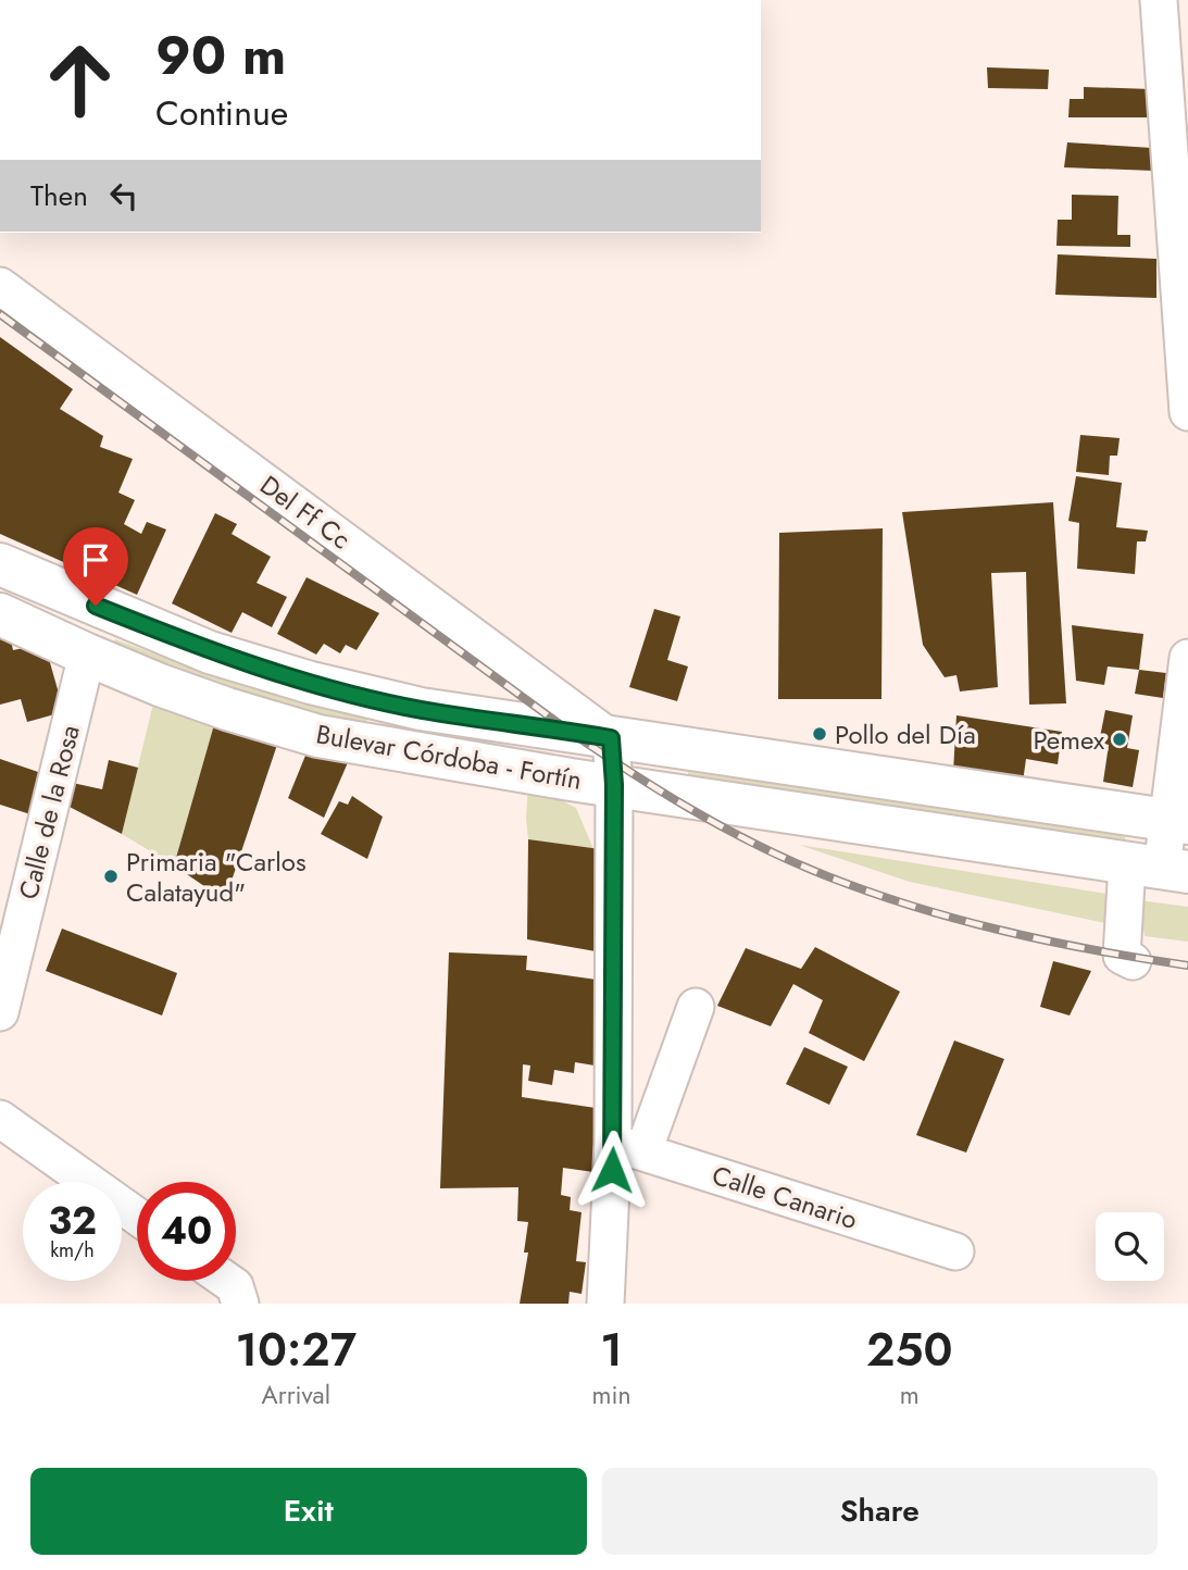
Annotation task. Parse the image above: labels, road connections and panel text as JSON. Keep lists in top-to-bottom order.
{
  "streets": {
    "main road": ["Bulevar Córdoba - Fortín"],
    "street": ["Del Ff Cc", "Calle de la Rosa", "Calle Canario"]
  },
  "crossings": [
    ["Del Ff Cc", "Bulevar Córdoba - Fortín"],
    ["Bulevar Córdoba - Fortín", "Calle de la Rosa"]
  ],
  "places": ["Pollo del Día", "Pemex", "Primaria \"Carlos Calatayud\""],
  "page": {
    "turn": ["90 m", "Continue"],
    "then": "Then",
    "speed": "32 km/h",
    "limit": "40",
    "eta": [
      "10:27",
      "Arrival",
      "1",
      "min",
      "250",
      "m"
    ],
    "buttons": ["Exit", "Share"]
  }
}
